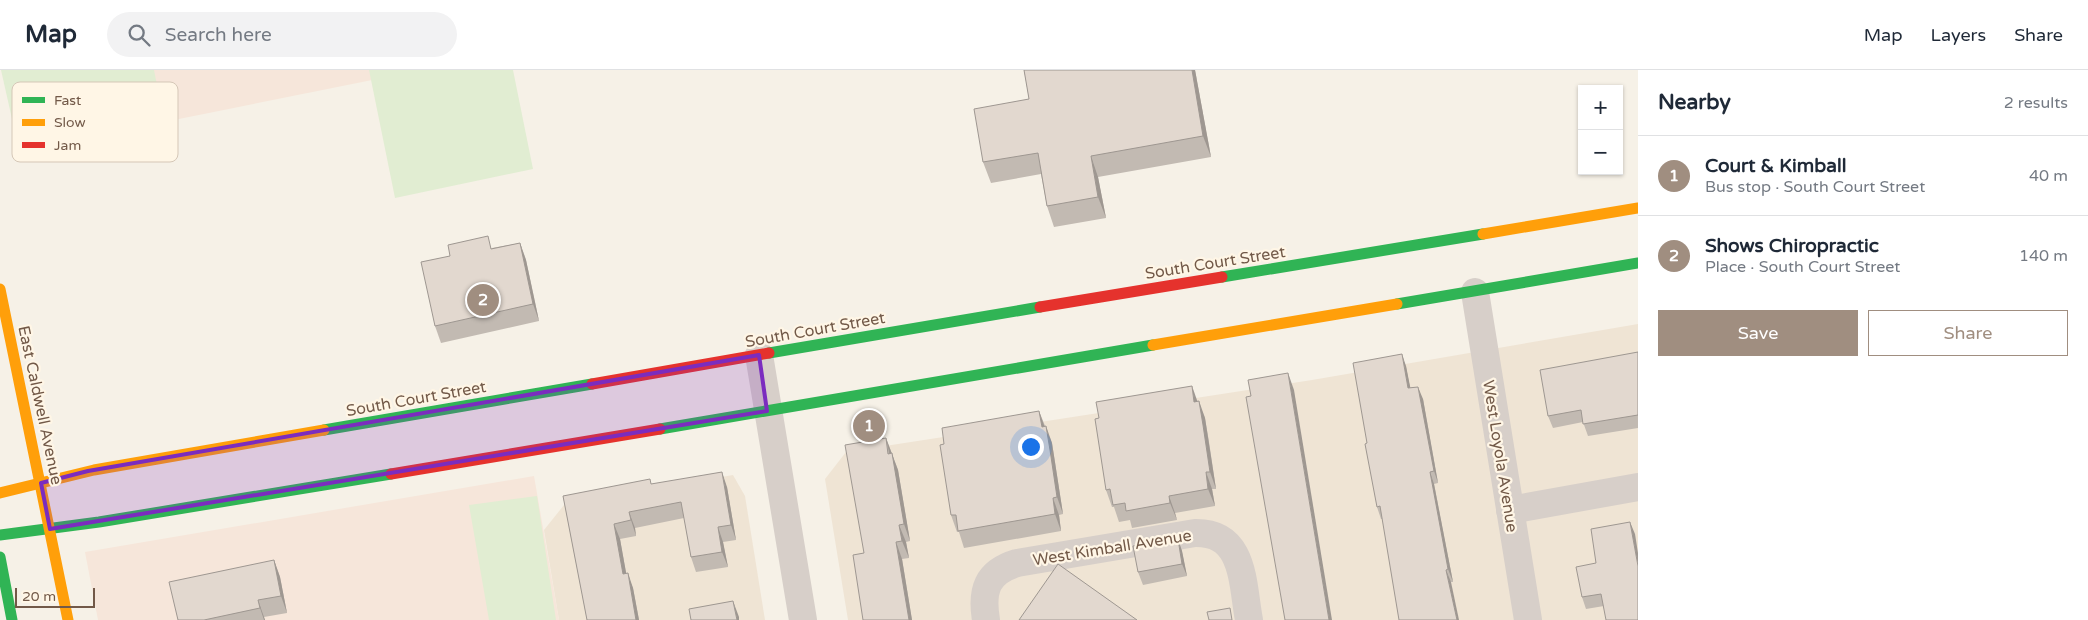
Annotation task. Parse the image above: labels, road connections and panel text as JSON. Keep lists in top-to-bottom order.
{
  "streets": {
    "street": [
      "South Court Street",
      "East Caldwell Avenue",
      "West Loyola Avenue",
      "West Kimball Avenue"
    ]
  },
  "crossings": [
    ["South Court Street", "East Caldwell Avenue"]
  ],
  "legend": ["Fast", "Slow", "Jam"],
  "scale_bar": "20 m",
  "page": {
    "header": "Map",
    "search": "Search here",
    "nav": ["Map", "Layers", "Share"],
    "heading": ["Nearby", "2 results"],
    "map_buttons": ["+", "−"],
    "list": [
      {
        "mark": "1",
        "name": "Court & Kimball",
        "note": "Bus stop · South Court Street",
        "value": "40 m"
      },
      {
        "mark": "2",
        "name": "Shows Chiropractic",
        "note": "Place · South Court Street",
        "value": "140 m"
      }
    ],
    "pins": ["2", "1"],
    "buttons": ["Save", "Share"],
    "scale": "20 m"
  }
}
